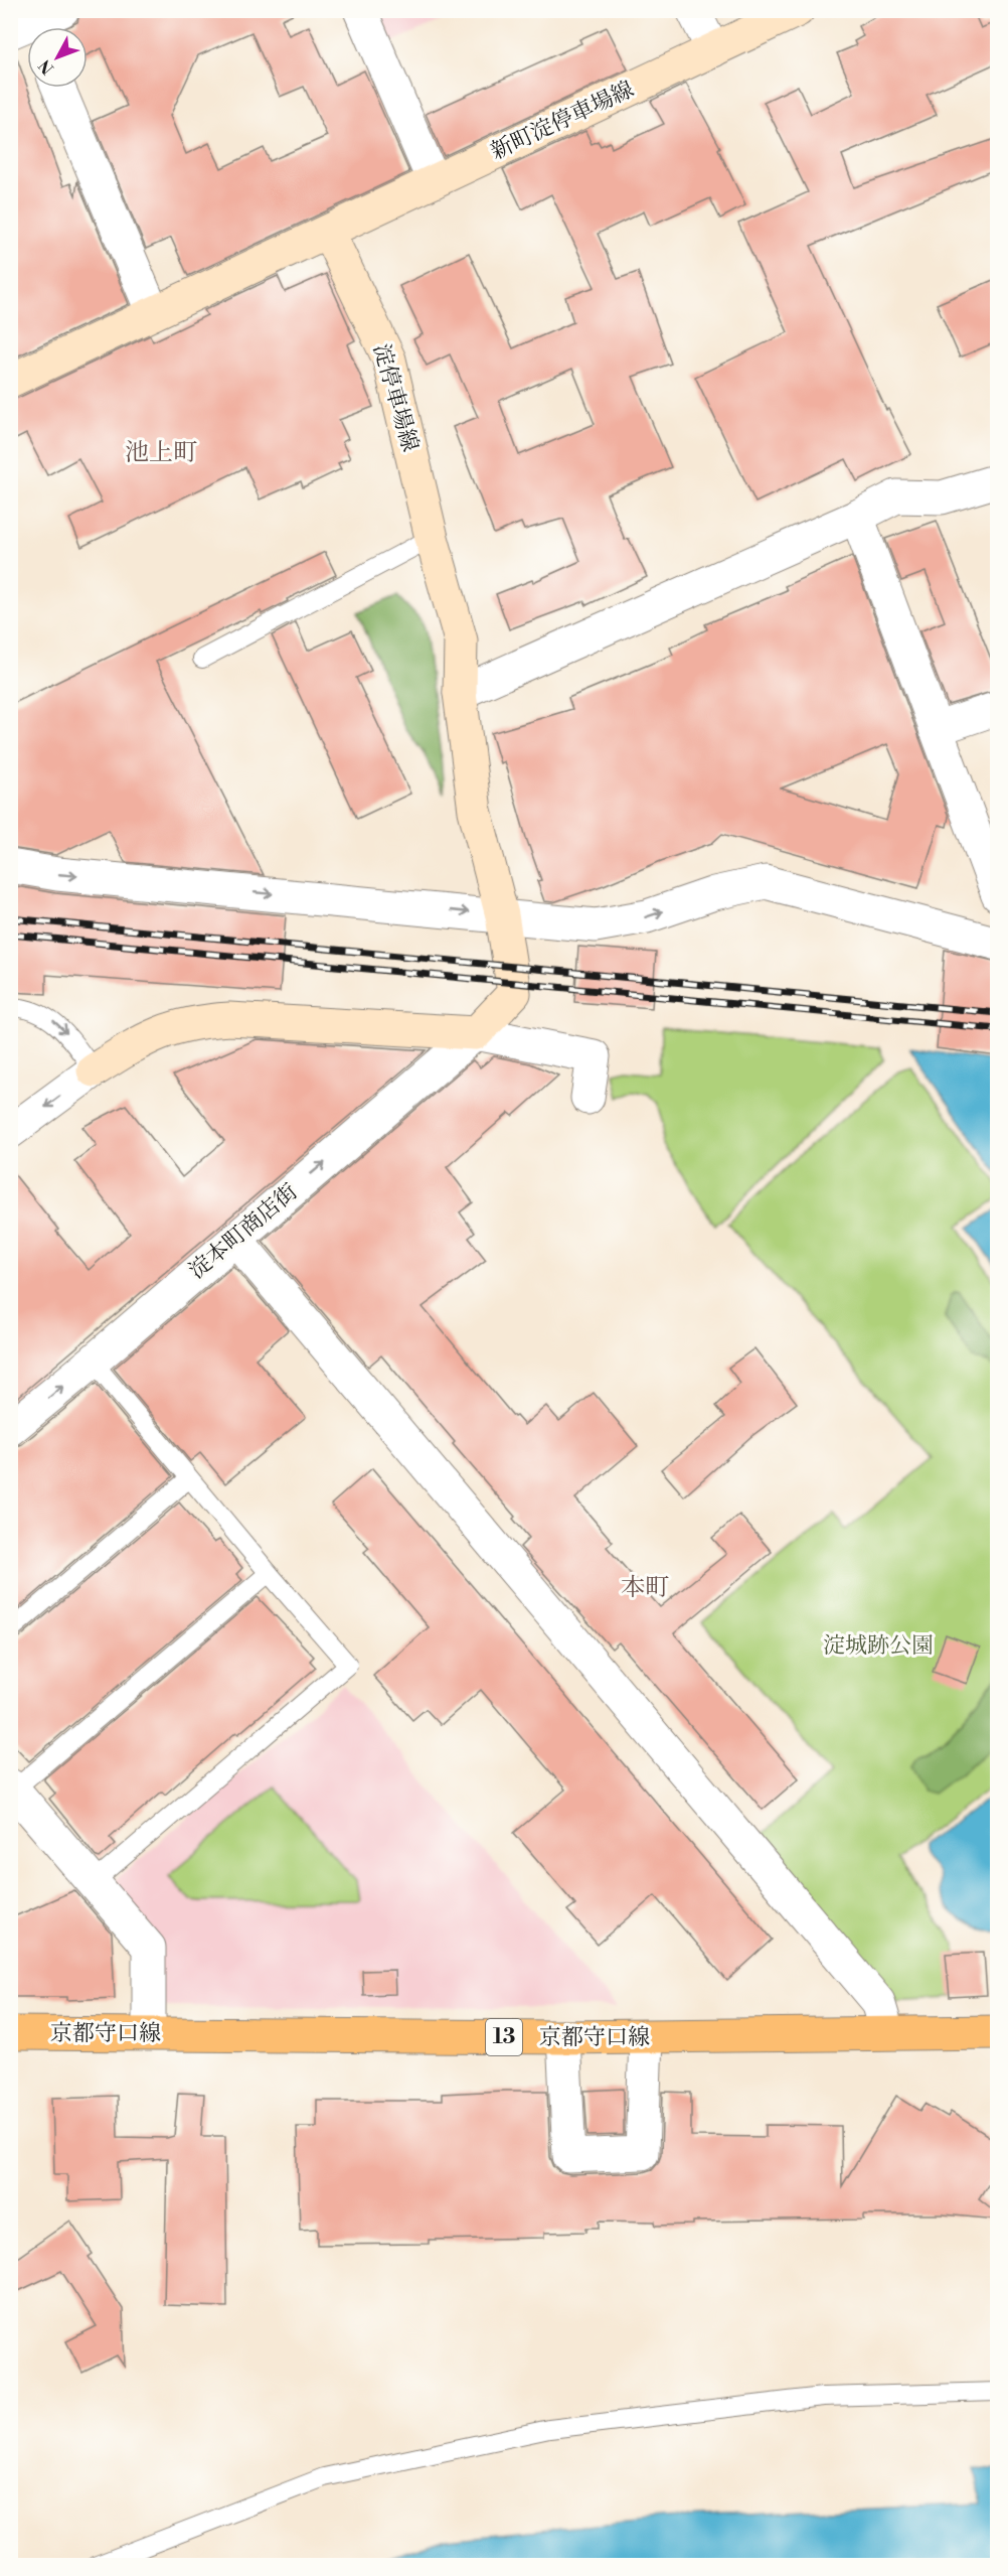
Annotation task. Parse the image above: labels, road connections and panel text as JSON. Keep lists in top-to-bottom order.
{
  "streets": {
    "main road": [
      "新町淀停車場線",
      "淀停車場線",
      "京都守口線",
      "13"
    ],
    "street": ["淀本町商店街"]
  },
  "crossings": [
    ["新町淀停車場線", "淀停車場線"],
    ["淀停車場線", "淀本町商店街"]
  ],
  "one_way": ["淀本町商店街"],
  "districts": ["池上町", "本町"],
  "parks": ["淀城跡公園"],
  "north": "bottom left"
}
